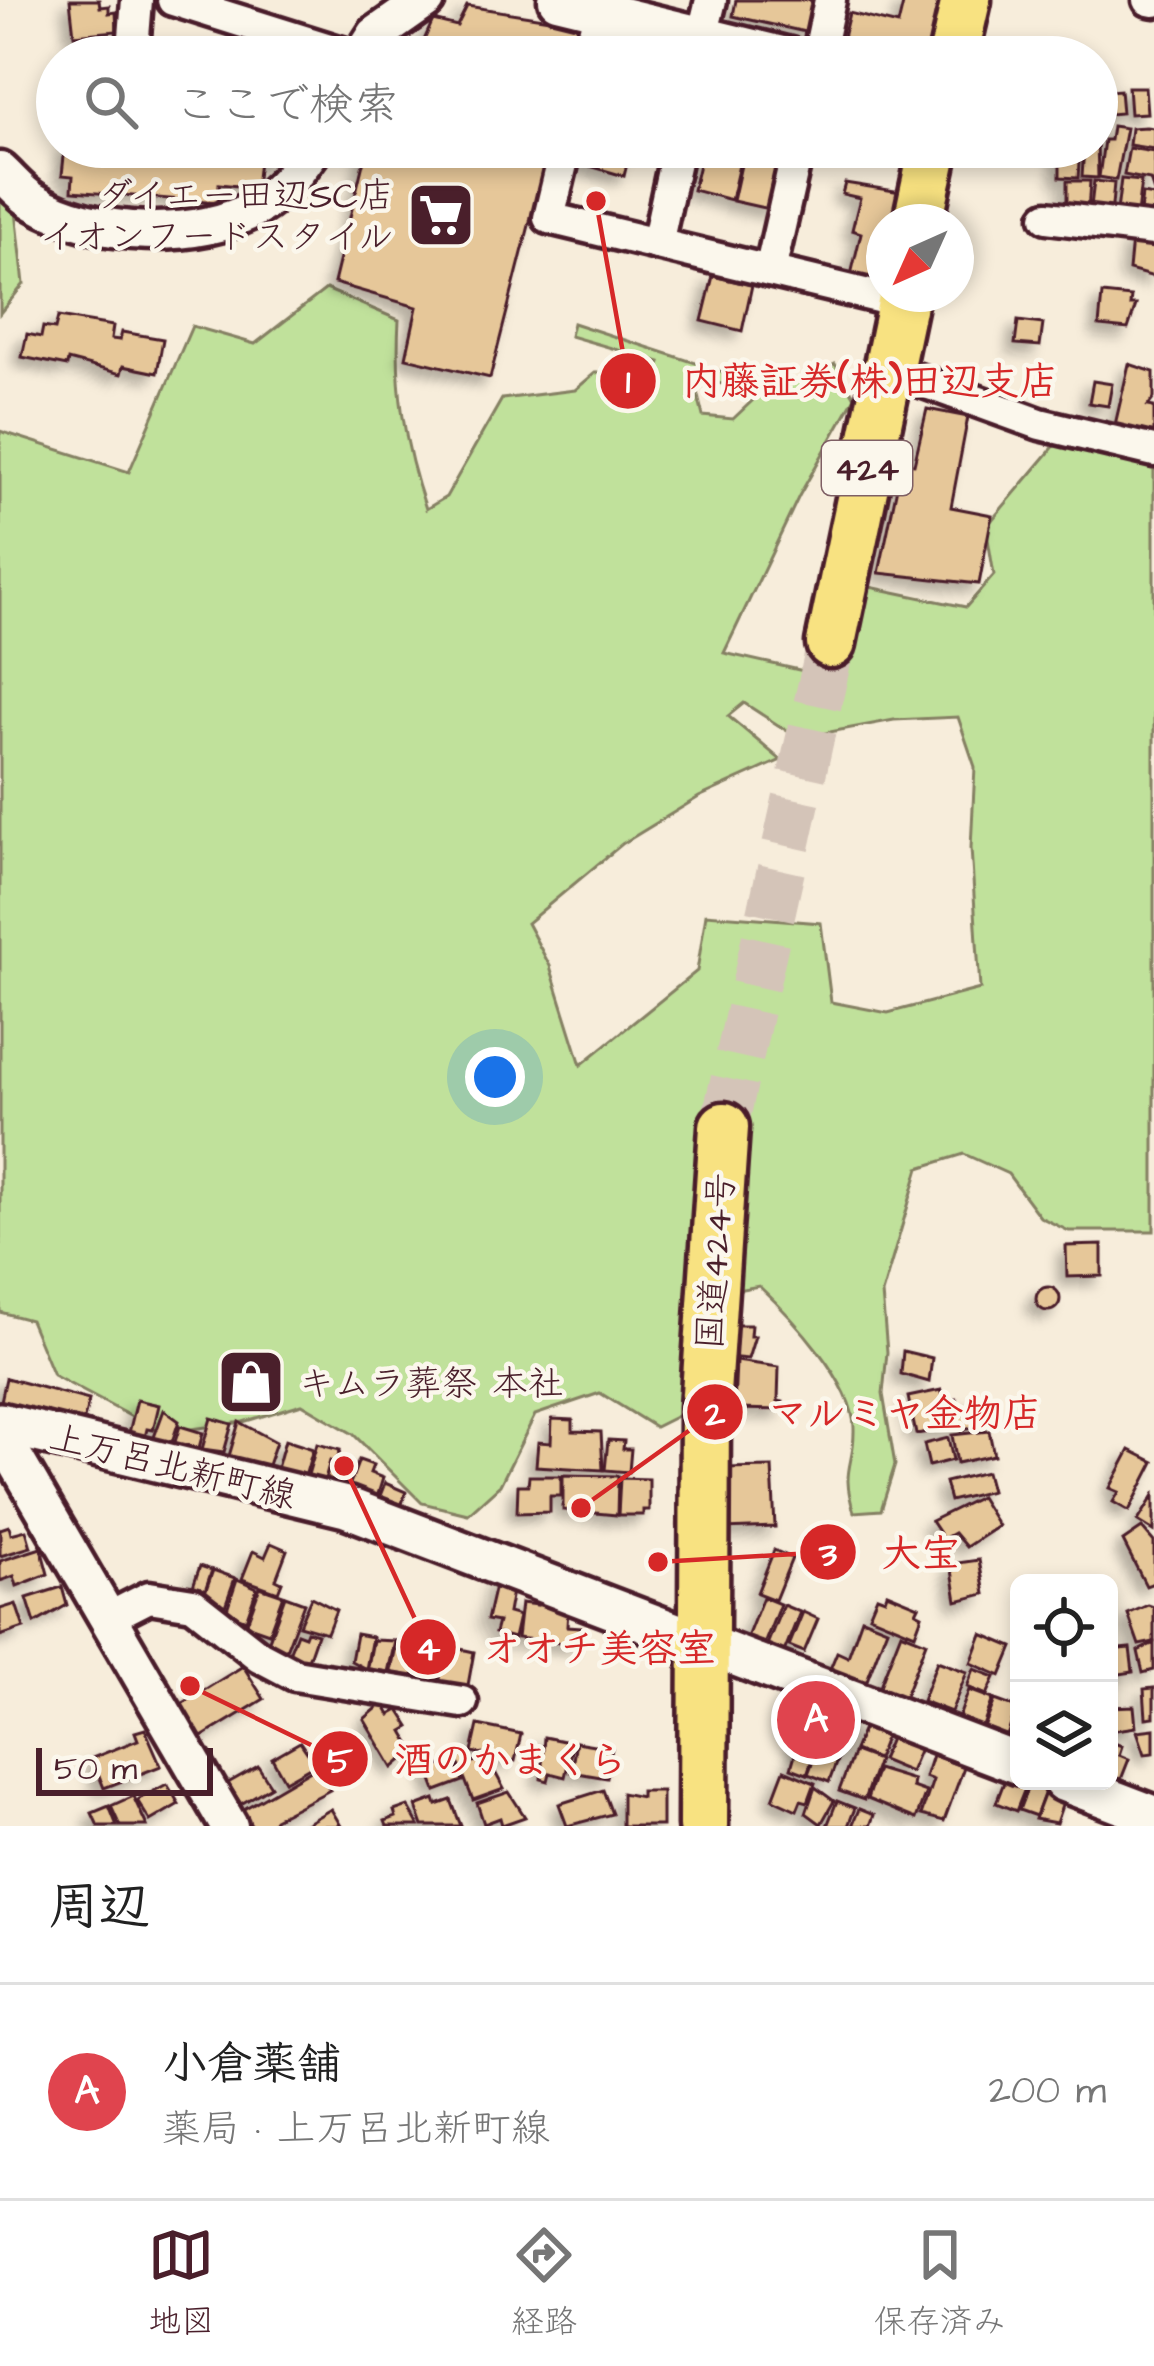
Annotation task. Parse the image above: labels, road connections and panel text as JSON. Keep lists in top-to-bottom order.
{
  "streets": {
    "highway": ["424", "国道424号"],
    "main road": ["上万呂北新町線"]
  },
  "crossings": [
    ["国道424号", "上万呂北新町線"]
  ],
  "places": {
    "other": [
      "内藤証券(株)田辺支店",
      "オオチ美容室",
      "マルミヤ金物店",
      "大宝",
      "酒のかまくら"
    ],
    "supermarket": ["ダイエー田辺SC店 イオンフードスタイル"],
    "shop": ["キムラ葬祭 本社"]
  },
  "scale_bar": "50 m",
  "north": "bottom left",
  "page": {
    "search": "ここで検索",
    "pins": "A",
    "scale": "50 m",
    "heading": "周辺",
    "list": [
      {
        "mark": "A",
        "name": "小倉薬舗",
        "note": "薬局 · 上万呂北新町線",
        "value": "200 m"
      }
    ],
    "nav": ["地図", "経路", "保存済み"]
  }
}
